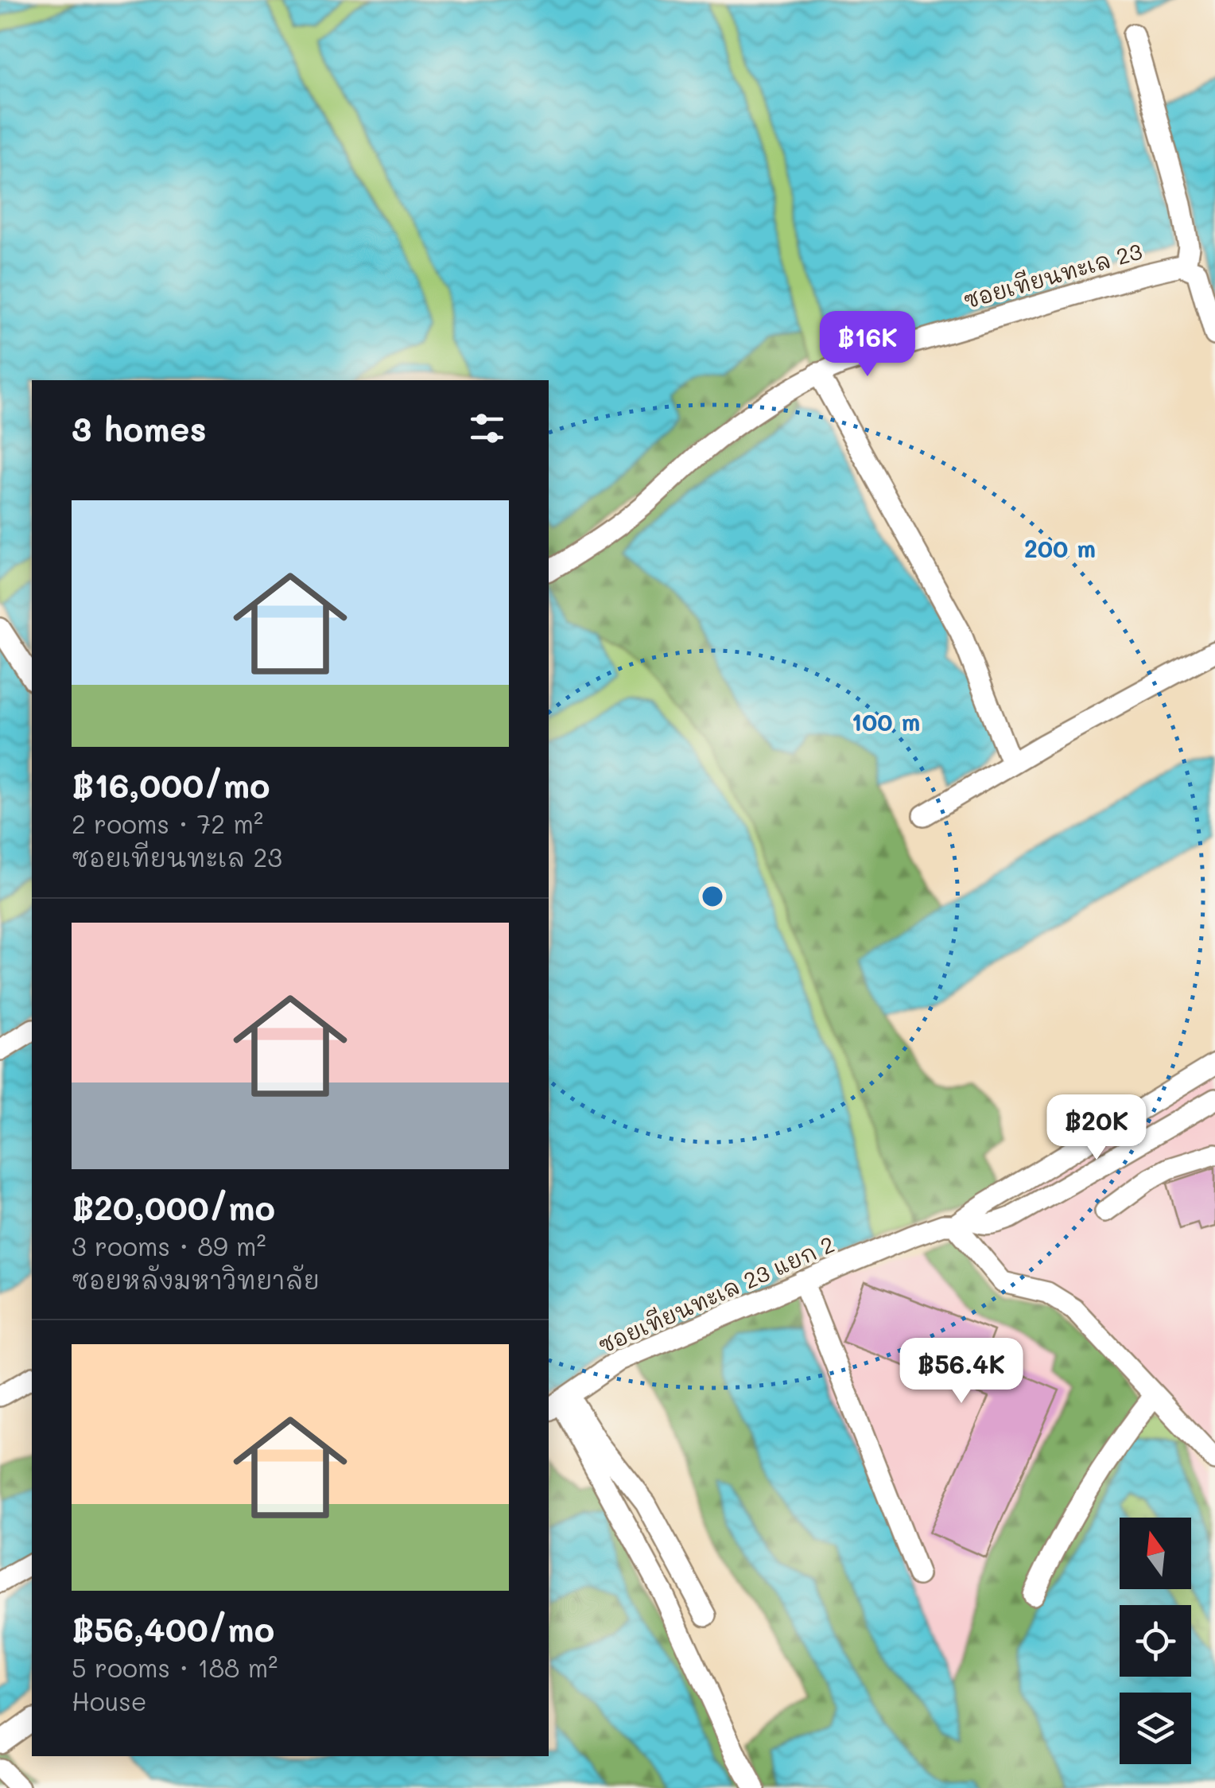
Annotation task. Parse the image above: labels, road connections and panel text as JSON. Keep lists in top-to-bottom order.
{
  "streets": {
    "street": ["ซอยเทียนทะเล 23", "ซอยเทียนทะเล 23 แยก 2"]
  },
  "north": "top",
  "page": {
    "price": ["฿16K", "฿20K", "฿56.4K"],
    "heading": "3 homes",
    "list": [
      {
        "name": "฿16,000/mo",
        "note": "2 rooms · 72 m² · ซอยเทียนทะเล 23"
      },
      {
        "name": "฿20,000/mo",
        "note": "3 rooms · 89 m² · ซอยหลังมหาวิทยาลัย"
      },
      {
        "name": "฿56,400/mo",
        "note": "5 rooms · 188 m² · House"
      }
    ]
  },
  "rings": ["200 m", "100 m"]
}
